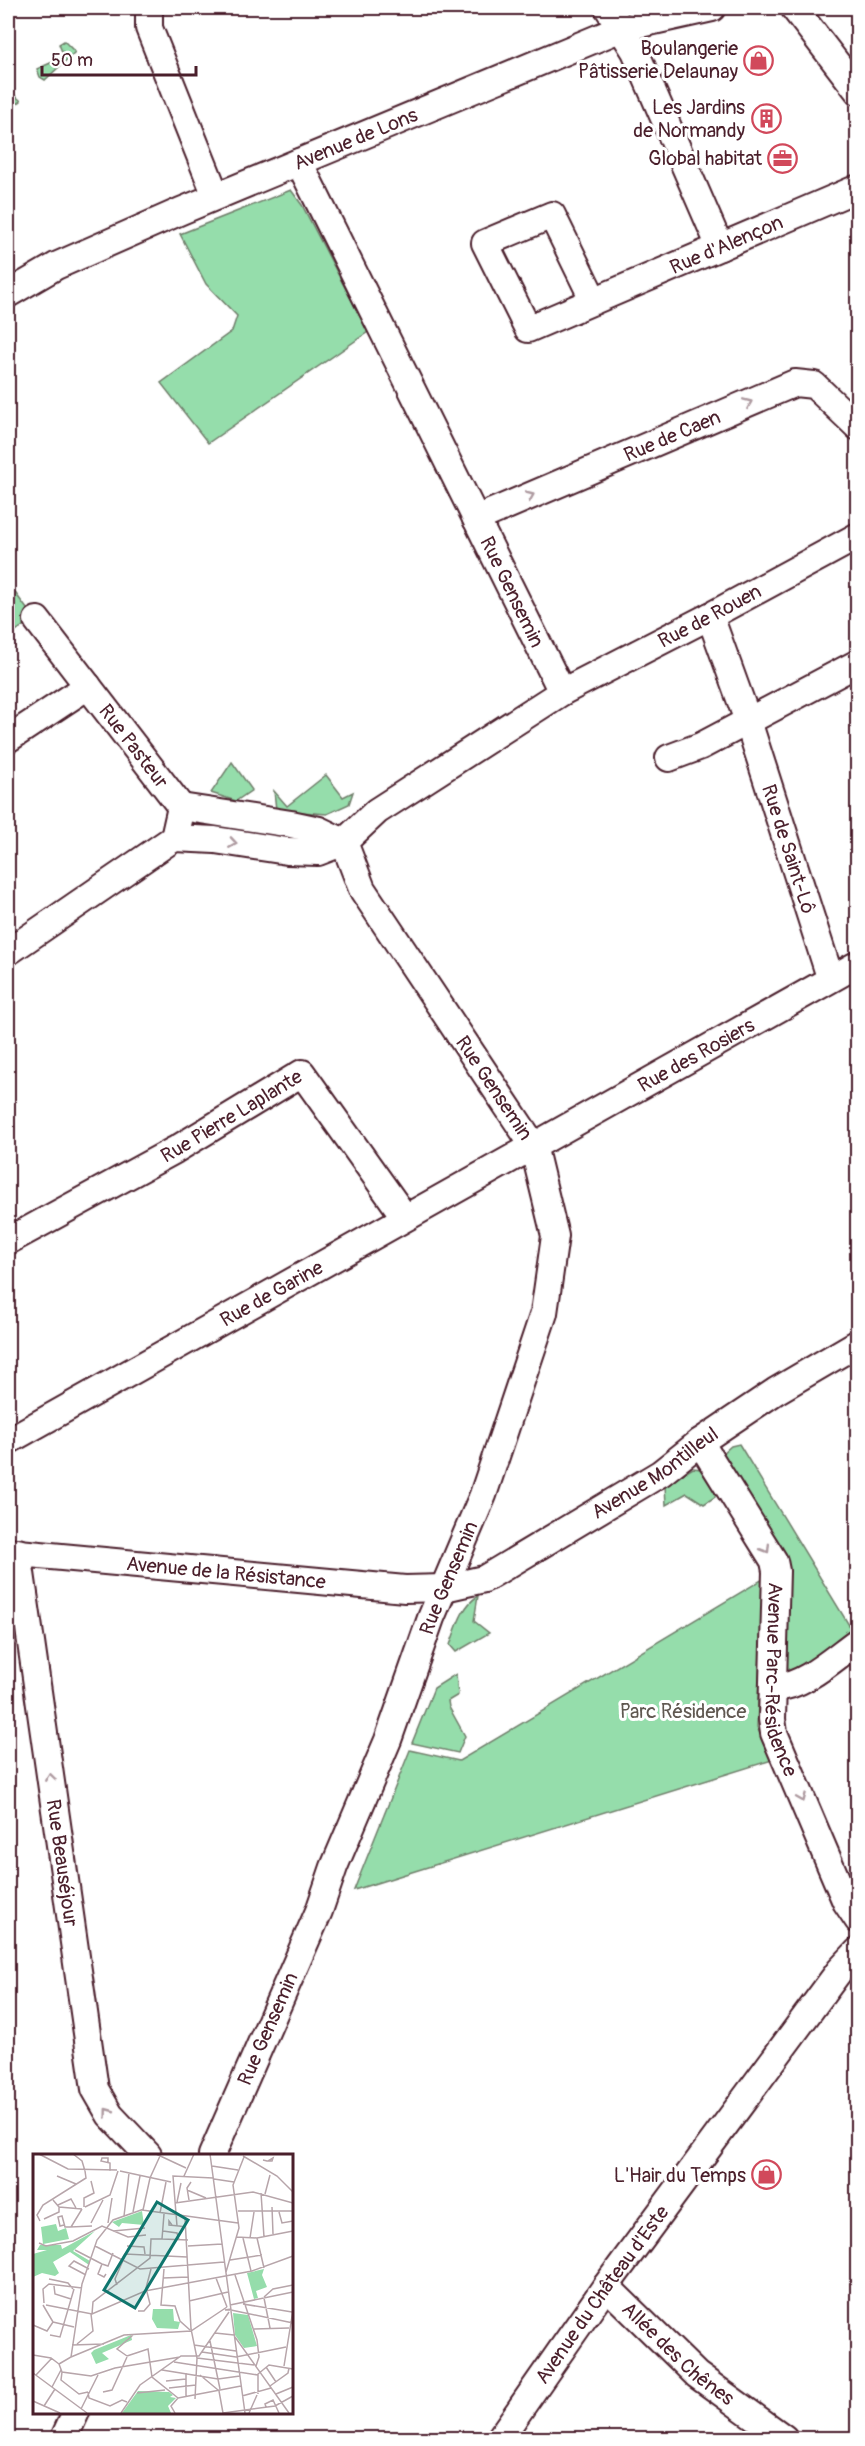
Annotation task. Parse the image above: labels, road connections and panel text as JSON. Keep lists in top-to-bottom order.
{
  "streets": {
    "street": [
      "Avenue de Lons",
      "Rue d'Alençon",
      "Rue de Caen",
      "Rue Gensemin",
      "Rue de Rouen",
      "Rue Pasteur",
      "Rue de Saint-Lô",
      "Rue des Rosiers",
      "Rue Pierre Laplante",
      "Rue de Garine",
      "Avenue Montilleul",
      "Avenue de la Résistance",
      "Avenue Parc-Résidence",
      "Rue Beauséjour",
      "Avenue du Château d'Este",
      "Allée des Chênes"
    ]
  },
  "crossings": [
    ["Avenue de Lons", "Rue Gensemin"],
    ["Rue de Caen", "Rue Gensemin"],
    ["Rue Gensemin", "Rue de Rouen"],
    ["Rue Gensemin", "Rue des Rosiers"],
    ["Rue Gensemin", "Rue de Garine"],
    ["Rue Gensemin", "Avenue Montilleul"],
    ["Rue Gensemin", "Avenue de la Résistance"],
    ["Rue de Rouen", "Rue de Saint-Lô"],
    ["Rue de Saint-Lô", "Rue des Rosiers"],
    ["Rue des Rosiers", "Rue de Garine"],
    ["Rue Pierre Laplante", "Rue de Garine"],
    ["Avenue Montilleul", "Avenue de la Résistance"],
    ["Avenue Montilleul", "Avenue Parc-Résidence"],
    ["Avenue de la Résistance", "Rue Beauséjour"],
    ["Avenue du Château d'Este", "Allée des Chênes"]
  ],
  "one_way": ["Rue de Caen", "Avenue Parc-Résidence", "Rue Beauséjour"],
  "parks": ["Parc Résidence"],
  "places": {
    "shop": ["Boulangerie Pâtisserie Delaunay", "L'Hair du Temps"],
    "building": ["Les Jardins de Normandy"],
    "office": ["Global habitat"]
  },
  "scale_bar": "50 m"
}
